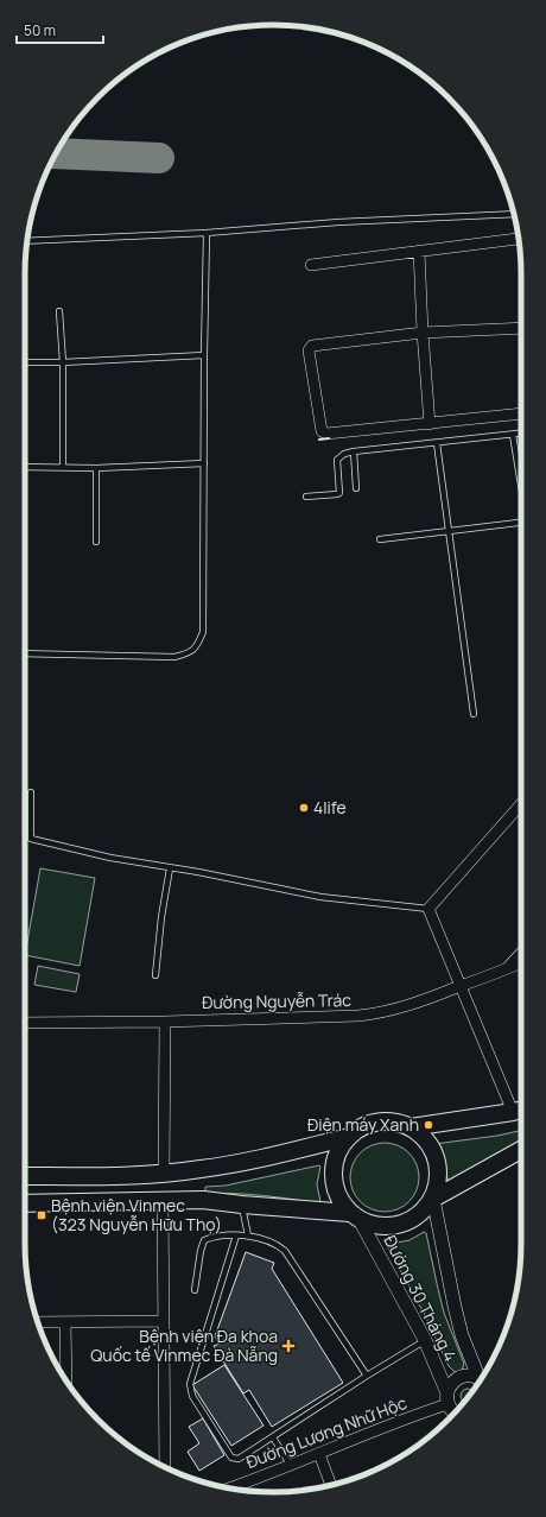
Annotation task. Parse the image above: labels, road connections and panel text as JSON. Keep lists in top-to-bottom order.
{
  "streets": {
    "street": ["Đường Nguyễn Trác", "Đường 30 Tháng 4", "Đường Lương Nhữ Hộc"]
  },
  "crossings": [
    ["Đường 30 Tháng 4", "Đường Lương Nhữ Hộc"]
  ],
  "places": {
    "other": ["4life", "Điện máy Xanh"],
    "transit": ["Bệnh viện Vinmec (323 Nguyễn Hữu Thọ)"],
    "health": ["Bệnh viện Đa khoa Quốc tế Vinmec Đà Nẵng"]
  },
  "scale_bar": "50 m"
}
